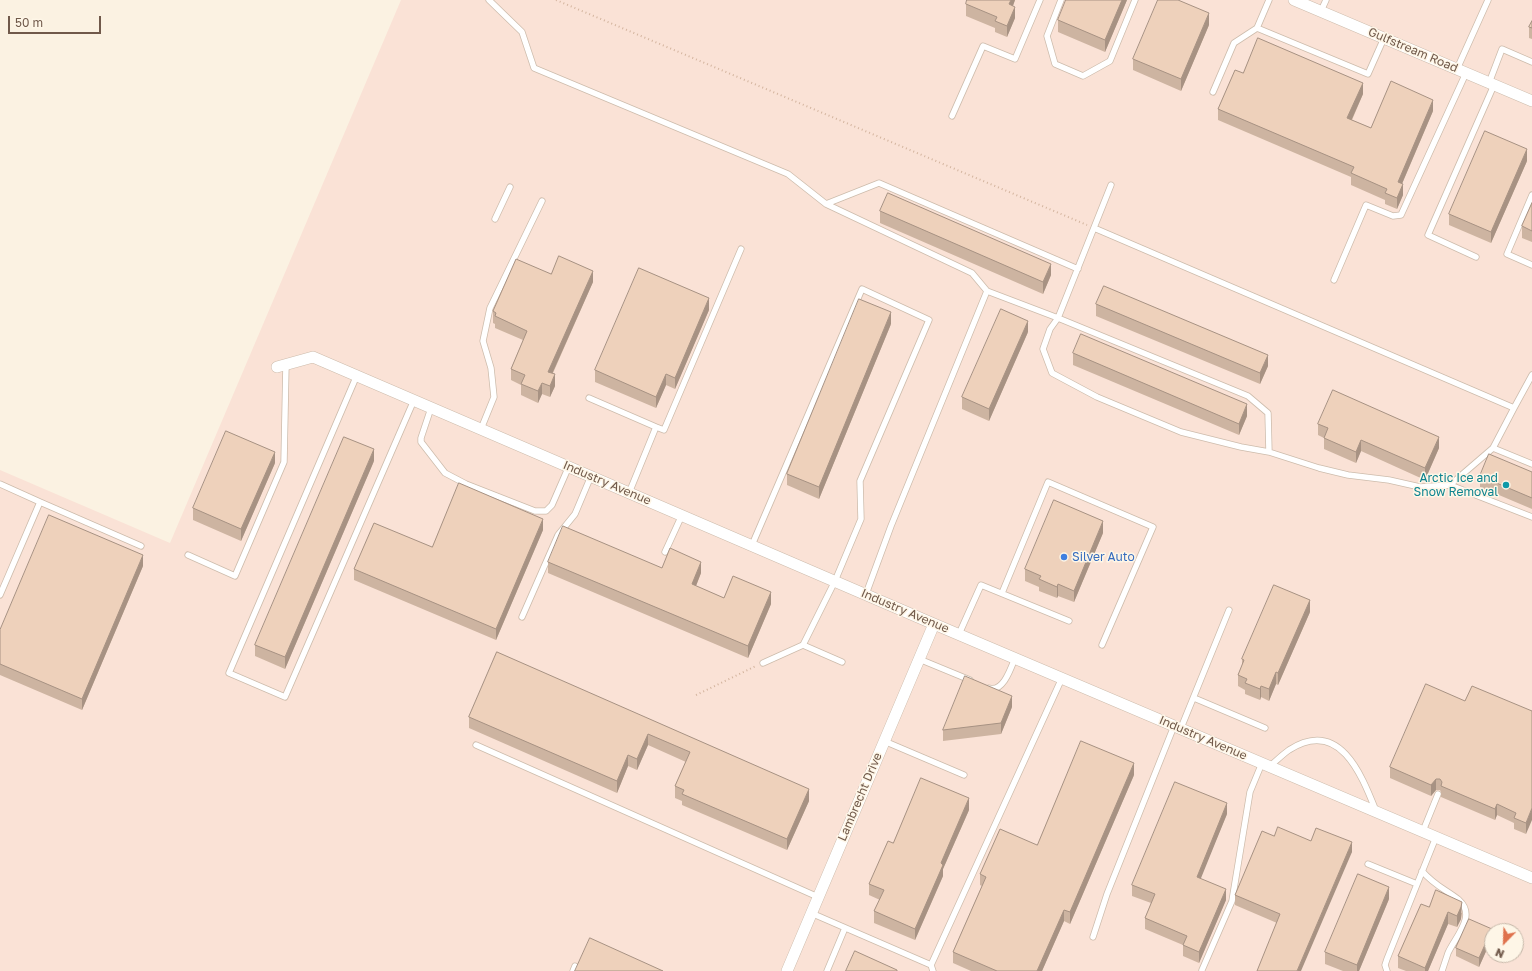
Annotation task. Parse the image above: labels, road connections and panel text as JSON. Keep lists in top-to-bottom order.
{
  "streets": {
    "street": ["Gulfstream Road", "Industry Avenue", "Lambrecht Drive"]
  },
  "crossings": [
    ["Industry Avenue", "Lambrecht Drive"]
  ],
  "places": ["Arctic Ice and Snow Removal", "Silver Auto"],
  "scale_bar": "50 m",
  "north": "bottom left"
}
